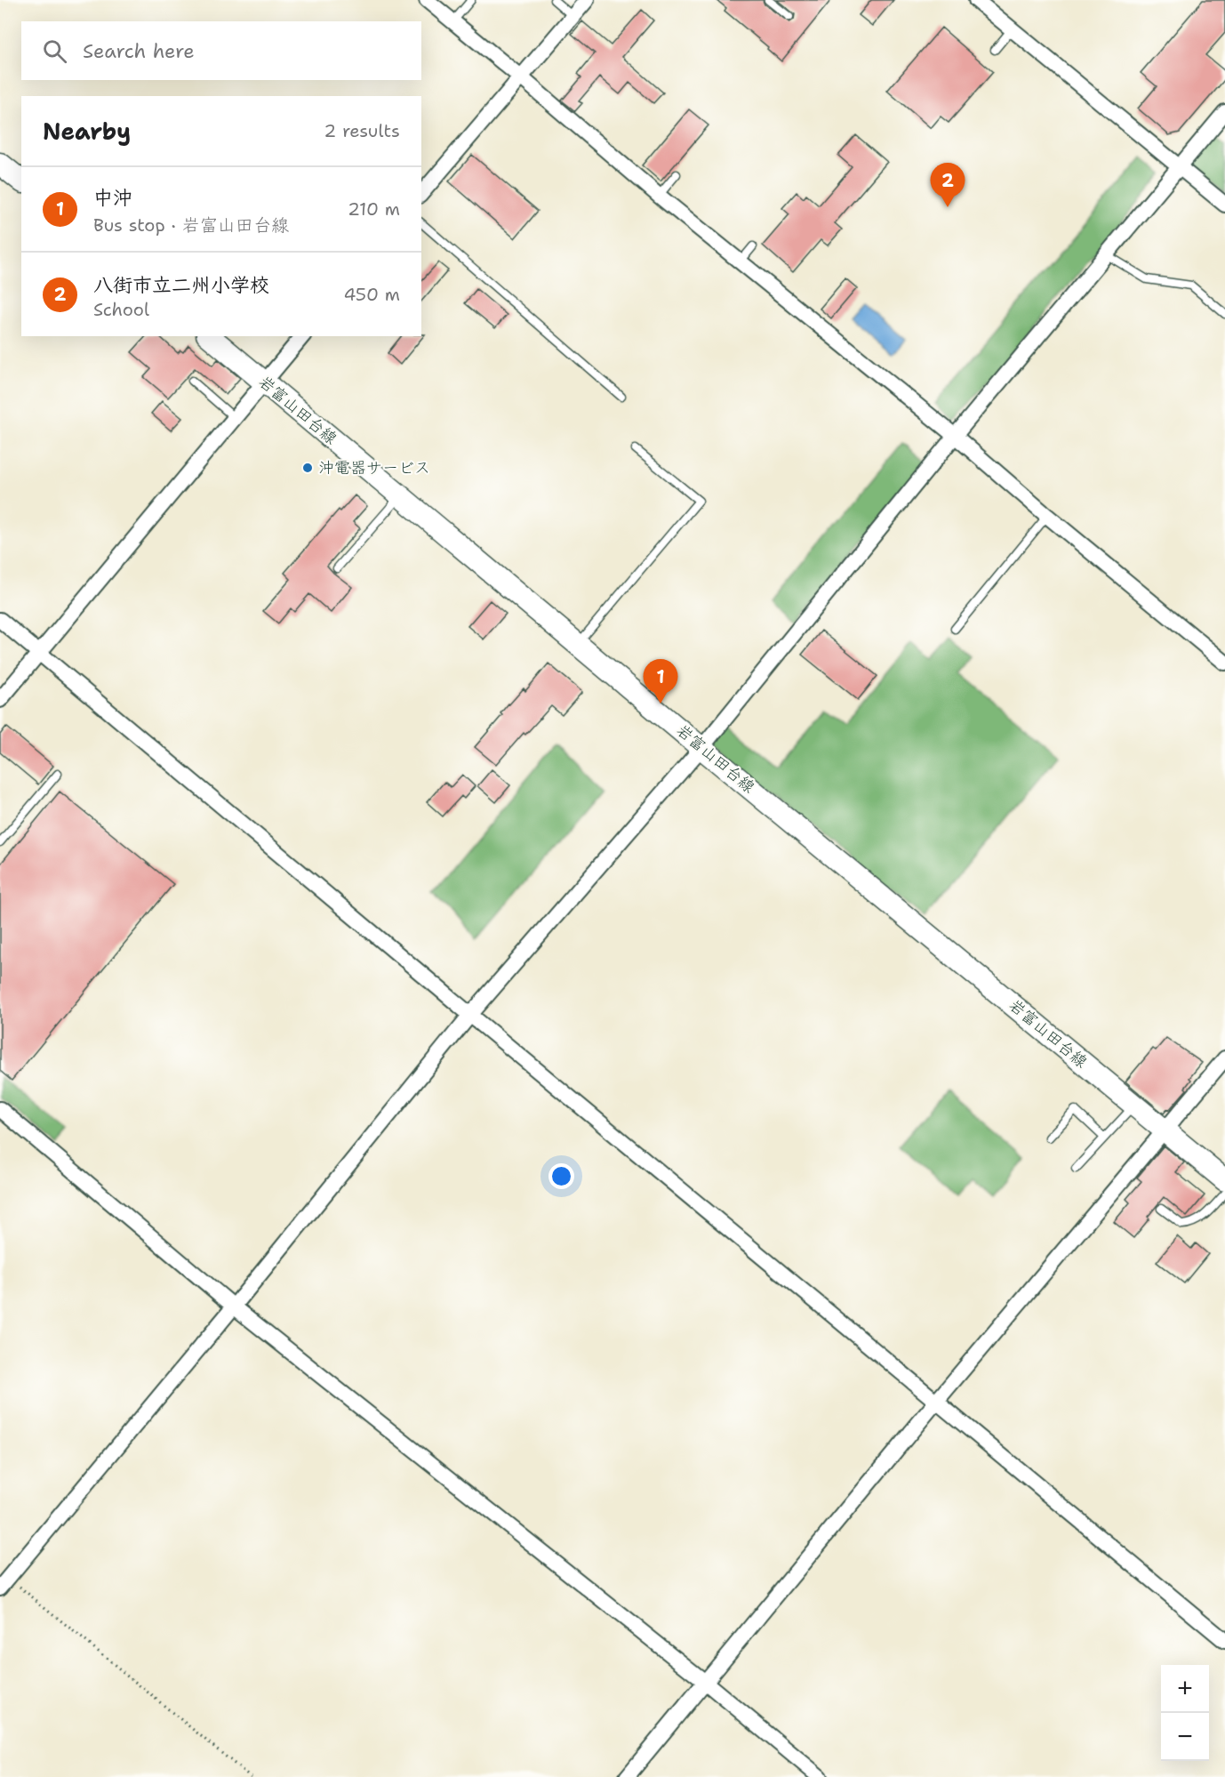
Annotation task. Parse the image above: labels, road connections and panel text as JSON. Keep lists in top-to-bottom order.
{
  "streets": {
    "main road": ["岩富山田台線"]
  },
  "places": ["沖電器サービス"],
  "page": {
    "search": "Search here",
    "heading": ["Nearby", "2 results"],
    "pins": ["2", "1"],
    "list": [
      {
        "mark": "1",
        "name": "中沖",
        "note": "Bus stop · 岩富山田台線",
        "value": "210 m"
      },
      {
        "mark": "2",
        "name": "八街市立二州小学校",
        "note": "School",
        "value": "450 m"
      }
    ],
    "map_buttons": ["+", "−"]
  }
}
